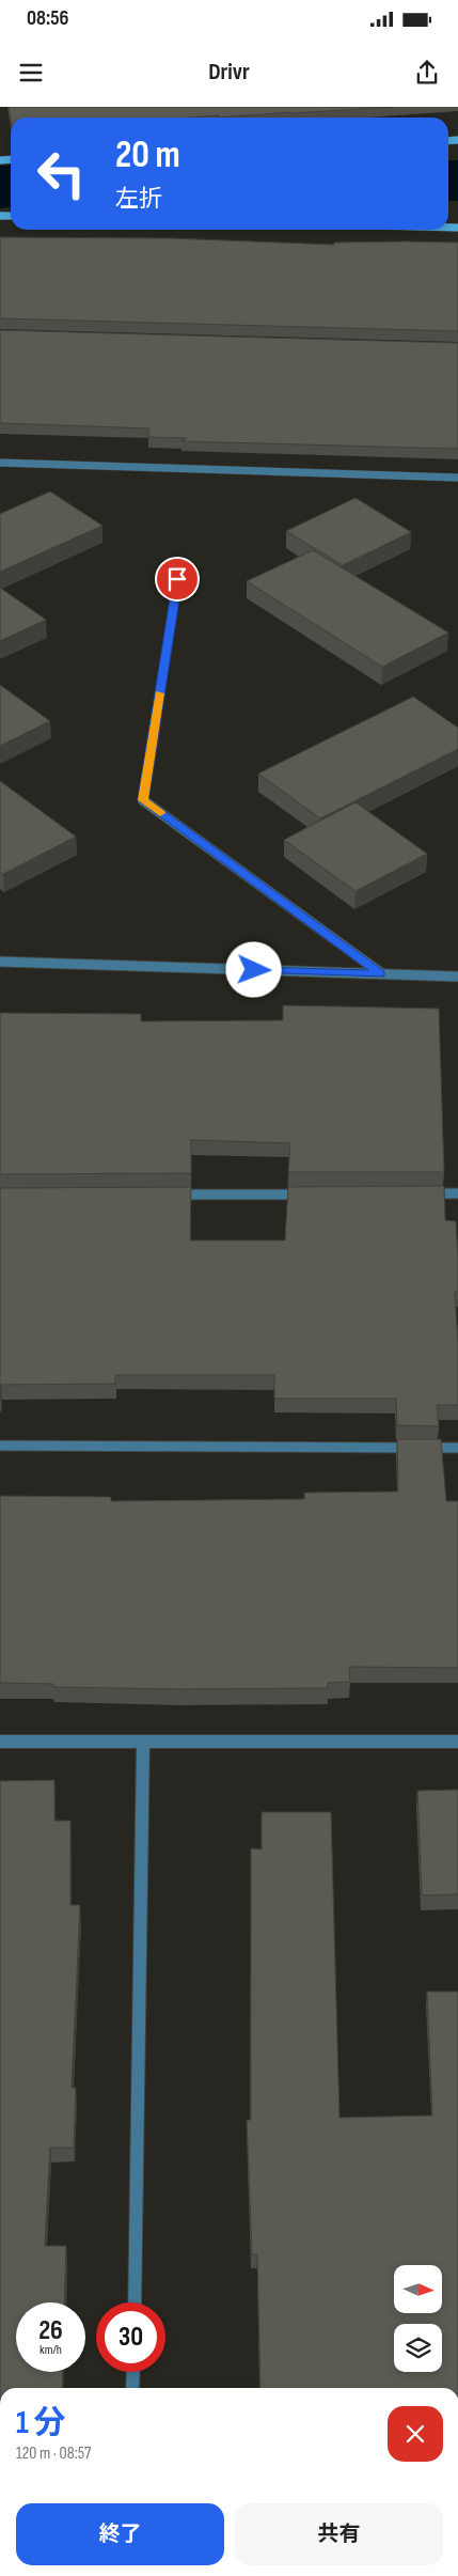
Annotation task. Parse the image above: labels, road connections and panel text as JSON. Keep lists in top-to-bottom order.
{
  "north": "right",
  "page": {
    "status": "08:56",
    "header": "Drivr",
    "turn": ["20 m", "左折"],
    "speed": "26 km/h",
    "limit": "30",
    "heading": ["1 分", "120 m · 08:57"],
    "buttons": ["終了", "共有"]
  }
}
